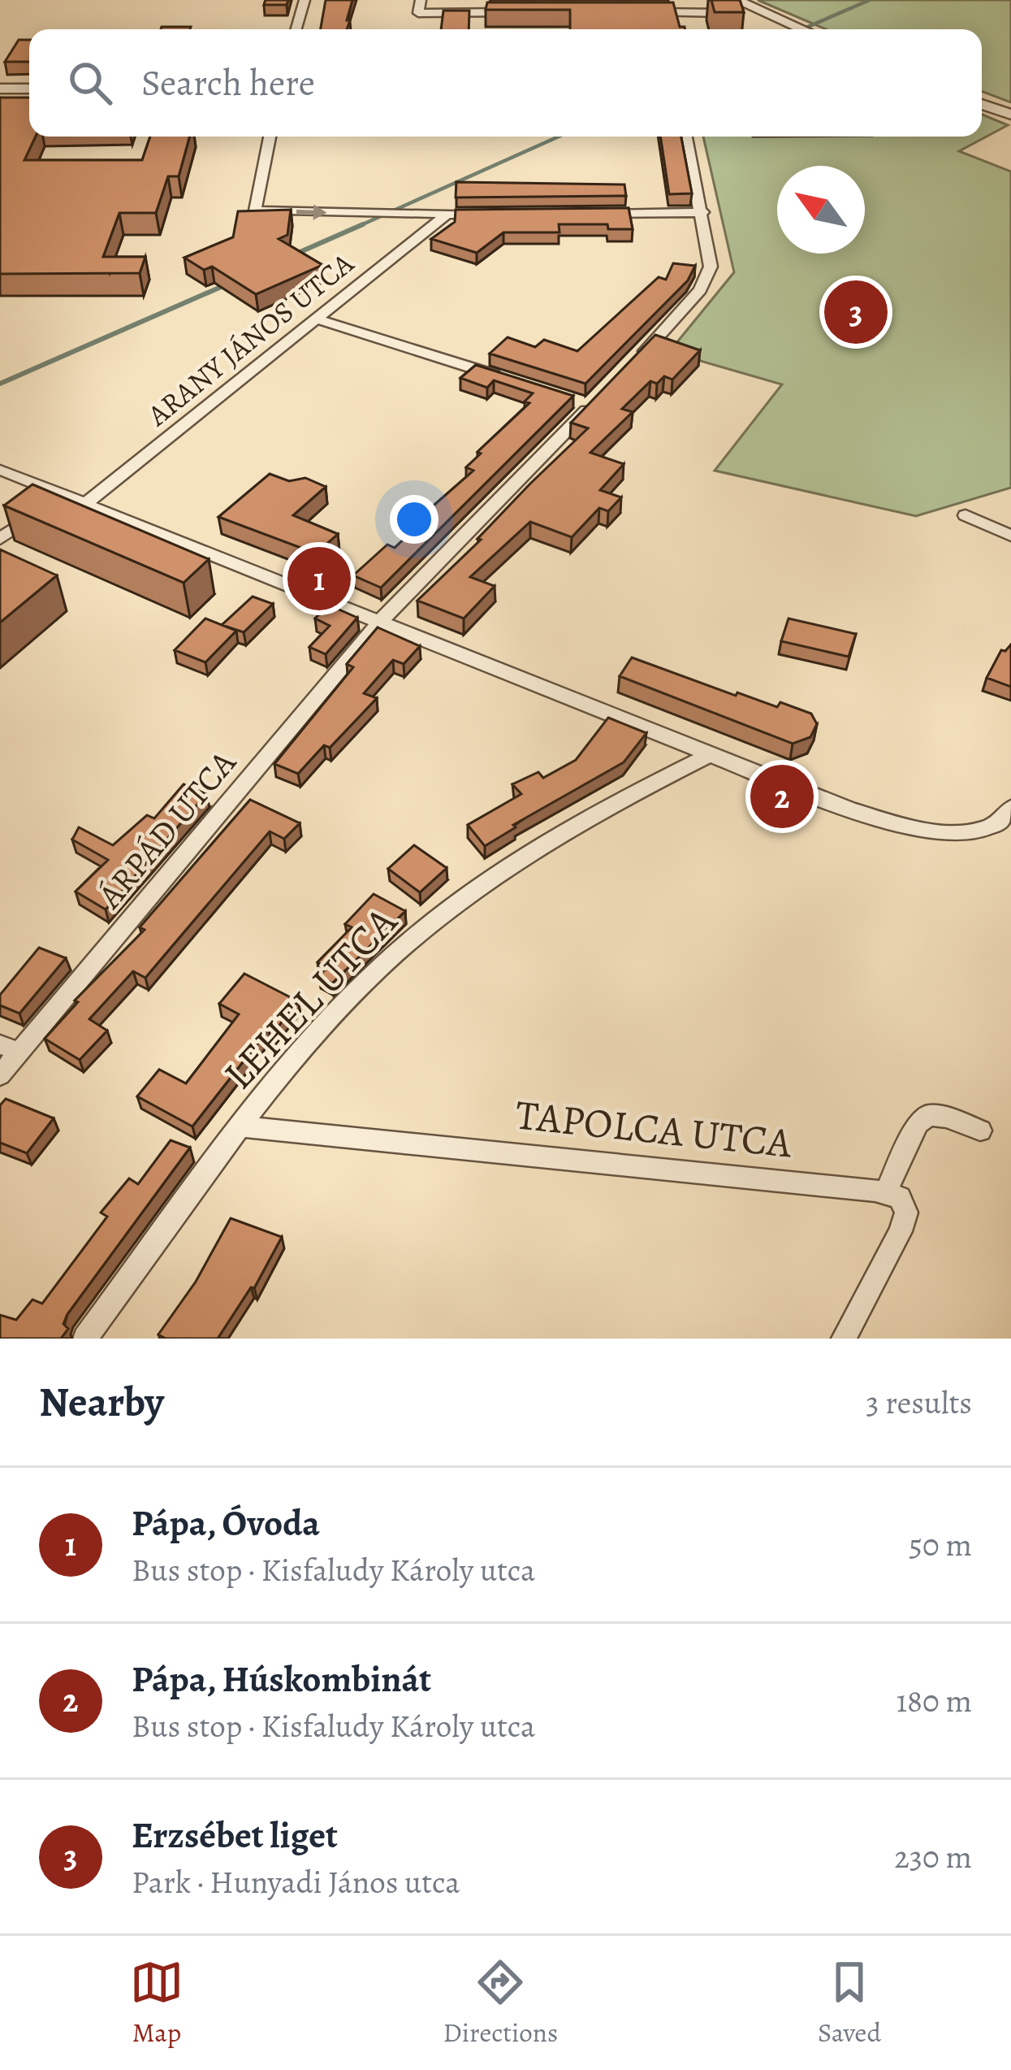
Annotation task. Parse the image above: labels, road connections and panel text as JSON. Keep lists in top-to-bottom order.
{
  "streets": {
    "street": [
      "ARANY JÁNOS UTCA",
      "ÁRPÁD UTCA",
      "LEHEL UTCA",
      "TAPOLCA UTCA"
    ]
  },
  "crossings": [
    ["LEHEL UTCA", "TAPOLCA UTCA"]
  ],
  "north": "top left",
  "page": {
    "search": "Search here",
    "pins": ["3", "1", "2"],
    "heading": ["Nearby", "3 results"],
    "list": [
      {
        "mark": "1",
        "name": "Pápa, Óvoda",
        "note": "Bus stop · Kisfaludy Károly utca",
        "value": "50 m"
      },
      {
        "mark": "2",
        "name": "Pápa, Húskombinát",
        "note": "Bus stop · Kisfaludy Károly utca",
        "value": "180 m"
      },
      {
        "mark": "3",
        "name": "Erzsébet liget",
        "note": "Park · Hunyadi János utca",
        "value": "230 m"
      }
    ],
    "nav": ["Map", "Directions", "Saved"]
  }
}
